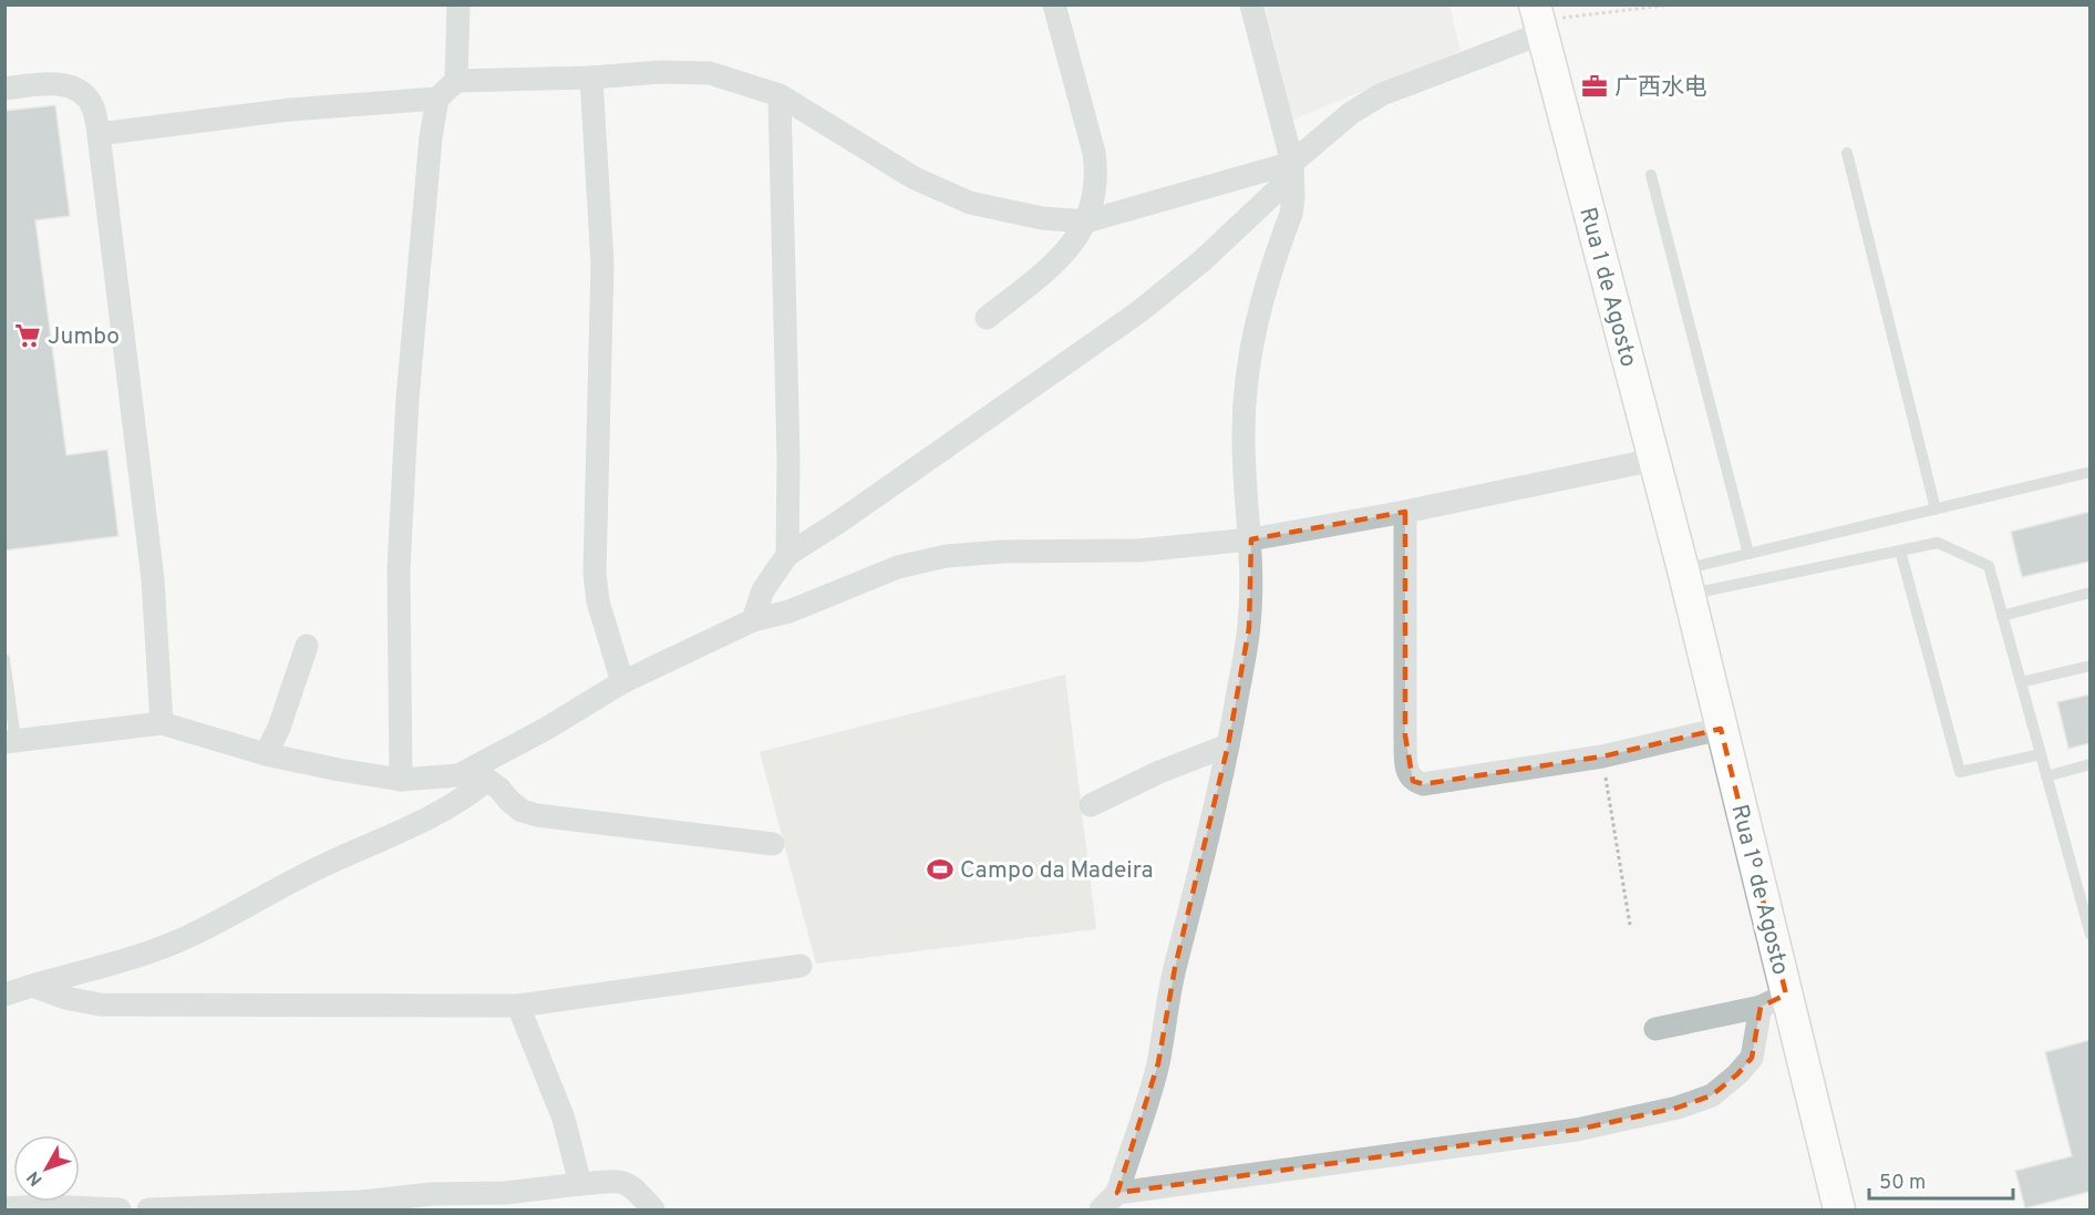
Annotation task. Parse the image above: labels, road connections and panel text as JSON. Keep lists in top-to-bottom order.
{
  "streets": {
    "main road": ["Rua 1 de Agosto", "Rua 1º de Agosto"]
  },
  "crossings": [
    ["Rua 1 de Agosto", "Rua 1º de Agosto"]
  ],
  "places": {
    "office": ["广西水电"],
    "supermarket": ["Jumbo"],
    "sports": ["Campo da Madeira"]
  },
  "scale_bar": "50 m",
  "north": "bottom left"
}
